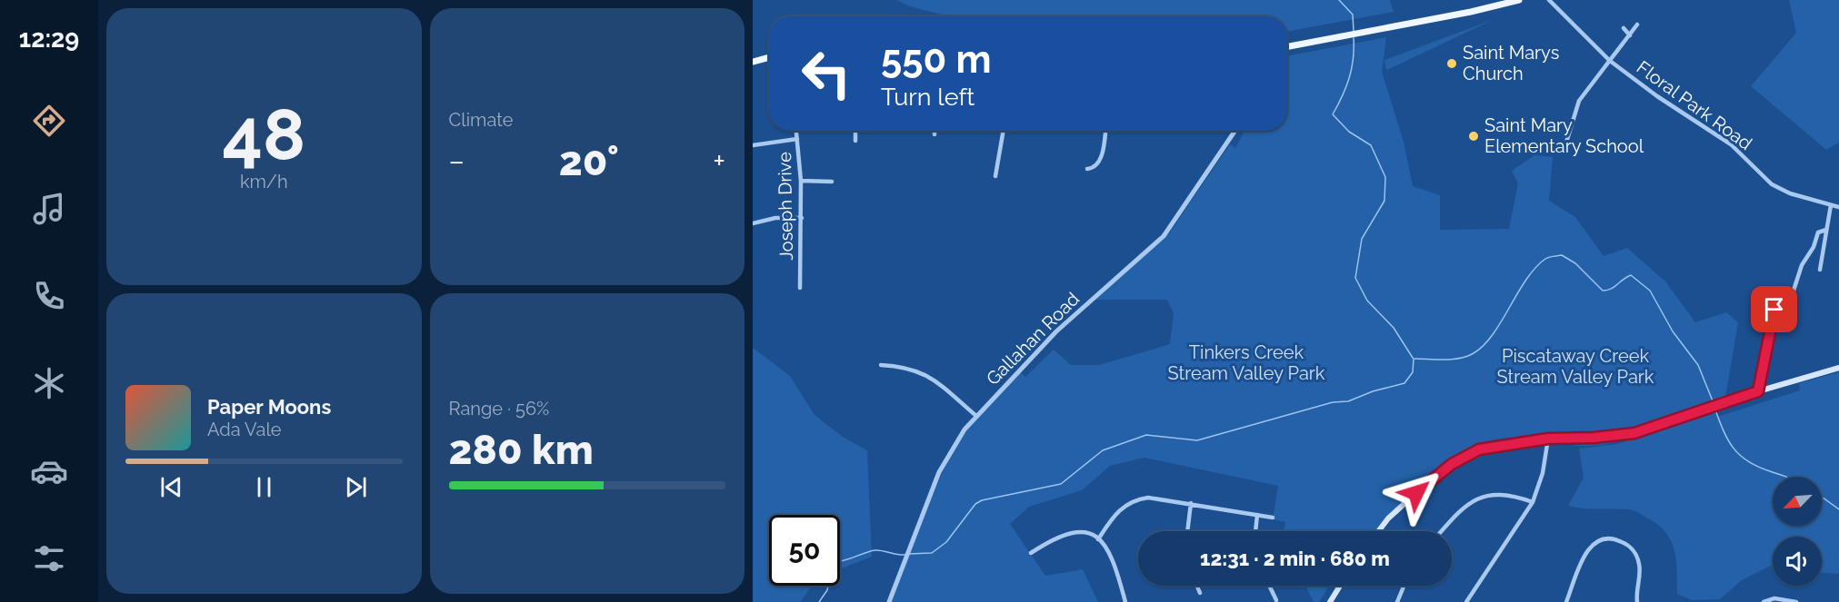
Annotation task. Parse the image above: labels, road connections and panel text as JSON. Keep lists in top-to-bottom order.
{
  "streets": {
    "street": ["Floral Park Road", "Joseph Drive", "Gallahan Road"]
  },
  "parks": ["Tinkers Creek Stream Valley Park", "Piscataway Creek Stream Valley Park"],
  "places": ["Saint Marys Church", "Saint Mary Elementary School"],
  "north": "bottom left",
  "page": {
    "tabs": "12:29",
    "tile": [
      ["48", "km/h"],
      "Climate",
      ["Range · 56%", "280 km"]
    ],
    "turn": ["550 m", "Turn left"],
    "heat": ["−", "20°", "+"],
    "song": ["Paper Moons", "Ada Vale"],
    "limit": "50",
    "trip": "12:31 · 2 min · 680 m"
  }
}
